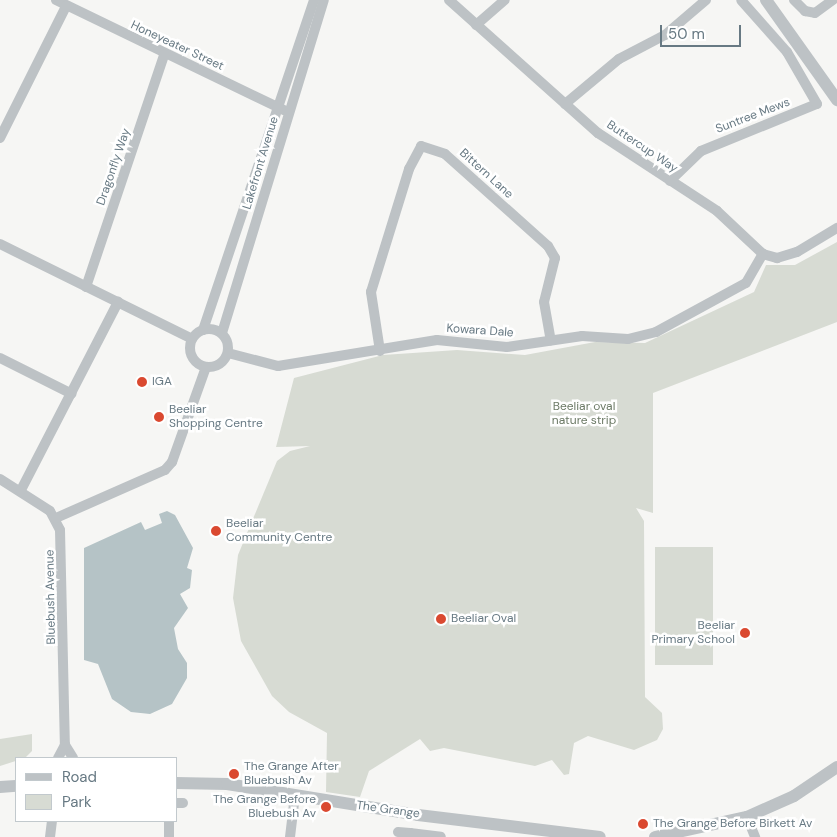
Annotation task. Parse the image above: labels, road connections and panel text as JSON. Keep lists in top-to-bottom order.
{
  "streets": {
    "street": [
      "Honeyeater Street",
      "Suntree Mews",
      "Buttercup Way",
      "Lakefront Avenue",
      "Dragonfly Way",
      "Bittern Lane",
      "Kowara Dale",
      "Bluebush Avenue",
      "The Grange"
    ]
  },
  "crossings": [
    ["Honeyeater Street", "Lakefront Avenue"],
    ["Honeyeater Street", "Dragonfly Way"],
    ["Suntree Mews", "Buttercup Way"],
    ["Buttercup Way", "Kowara Dale"],
    ["Lakefront Avenue", "Kowara Dale"],
    ["Bittern Lane", "Kowara Dale"]
  ],
  "parks": ["Beeliar oval nature strip"],
  "places": [
    "IGA",
    "Beeliar Shopping Centre",
    "Beeliar Community Centre",
    "Beeliar Oval",
    "Beeliar Primary School",
    "The Grange After Bluebush Av",
    "The Grange Before Bluebush Av",
    "The Grange Before Birkett Av"
  ],
  "legend": ["Road", "Park"],
  "scale_bar": "50 m"
}
